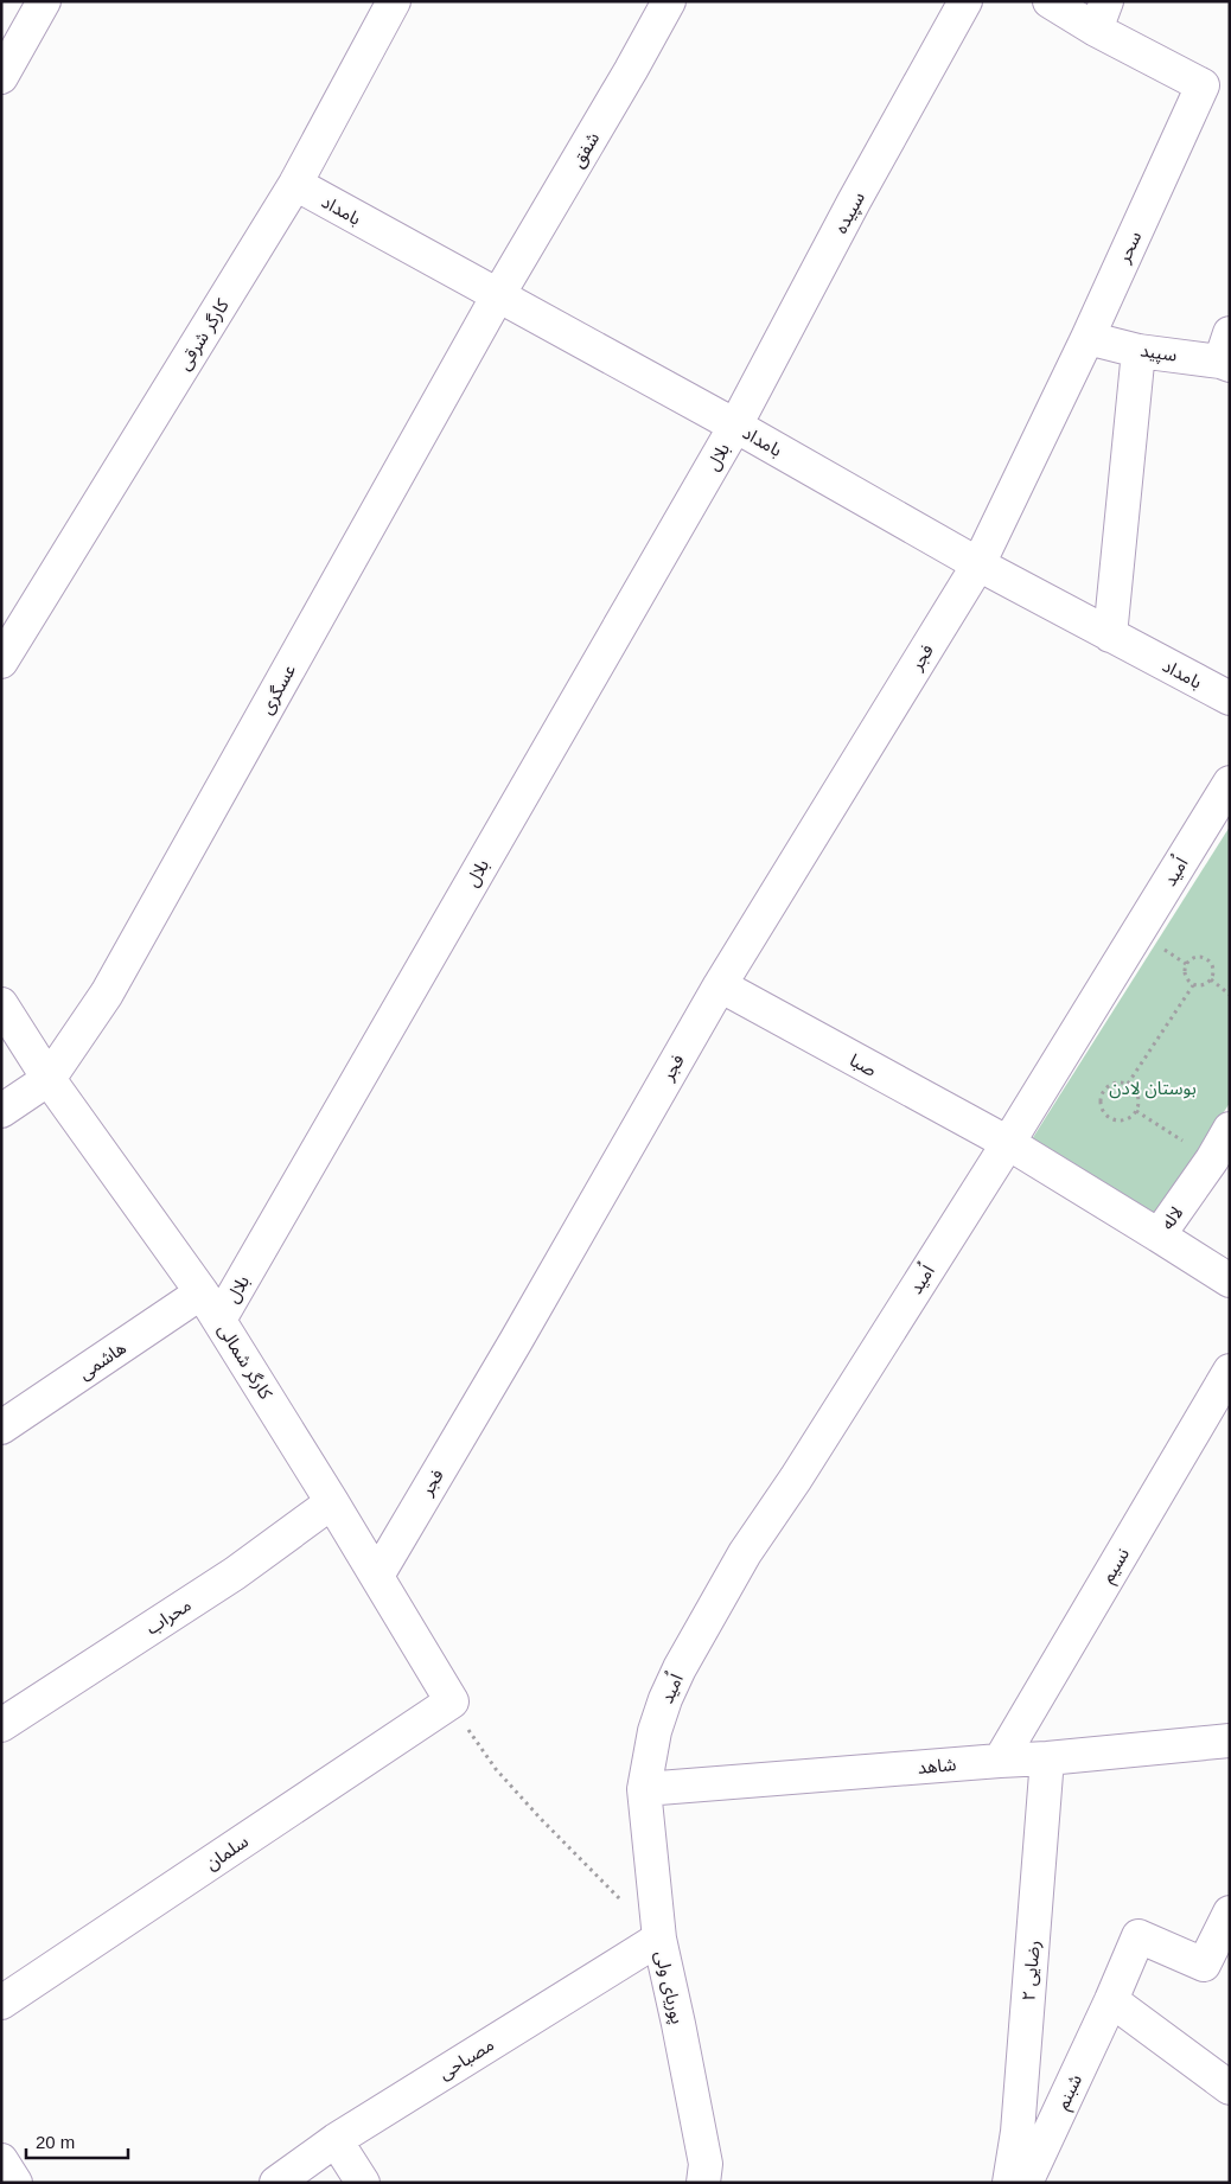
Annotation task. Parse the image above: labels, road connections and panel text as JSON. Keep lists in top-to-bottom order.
{
  "streets": {
    "street": [
      "شفق",
      "بامداد",
      "سپیده",
      "سحر",
      "کارگر شرقی",
      "سپید",
      "بلال",
      "فجر",
      "عسگری",
      "اُمید",
      "صبا",
      "لاله",
      "هاشمی",
      "کارگر شمالی",
      "نسیم",
      "محراب",
      "شاهد",
      "سلمان",
      "رضایی ۲",
      "پوریای ولی",
      "مصباحی",
      "شبنم"
    ]
  },
  "crossings": [
    ["شفق", "بامداد"],
    ["شفق", "عسگری"],
    ["بامداد", "سپیده"],
    ["بامداد", "سحر"],
    ["بامداد", "کارگر شرقی"],
    ["بامداد", "بلال"],
    ["بامداد", "فجر"],
    ["بامداد", "عسگری"],
    ["سپیده", "بلال"],
    ["سحر", "سپید"],
    ["سحر", "فجر"],
    ["بلال", "کارگر شمالی"],
    ["فجر", "صبا"],
    ["فجر", "کارگر شمالی"],
    ["عسگری", "کارگر شمالی"],
    ["اُمید", "صبا"],
    ["اُمید", "شاهد"],
    ["اُمید", "پوریای ولی"],
    ["صبا", "لاله"],
    ["هاشمی", "کارگر شمالی"],
    ["کارگر شمالی", "محراب"],
    ["کارگر شمالی", "سلمان"],
    ["نسیم", "شاهد"],
    ["شاهد", "رضایی ۲"],
    ["شاهد", "پوریای ولی"],
    ["پوریای ولی", "مصباحی"]
  ],
  "parks": ["بوستان لادن"],
  "scale_bar": "20 m"
}
